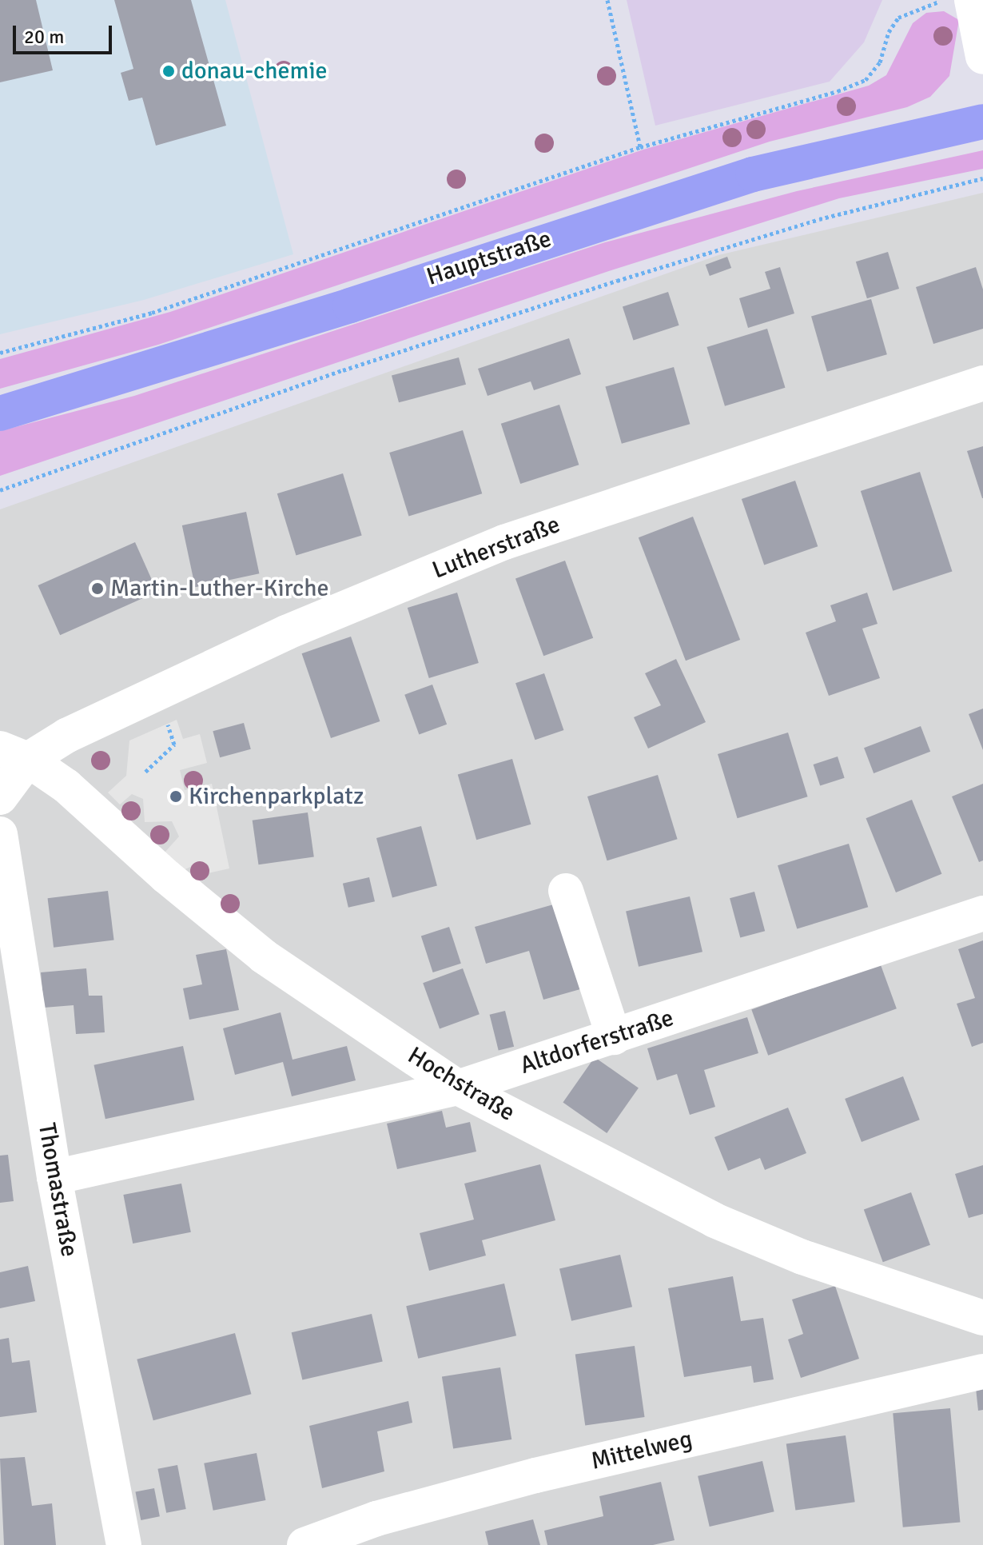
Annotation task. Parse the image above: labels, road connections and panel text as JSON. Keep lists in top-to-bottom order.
{
  "streets": {
    "main road": ["Hauptstraße"],
    "street": [
      "Lutherstraße",
      "Altdorferstraße",
      "Hochstraße",
      "Thomastraße",
      "Mittelweg"
    ]
  },
  "crossings": [
    ["Lutherstraße", "Hochstraße"],
    ["Altdorferstraße", "Hochstraße"],
    ["Altdorferstraße", "Thomastraße"]
  ],
  "places": ["donau-chemie", "Martin-Luther-Kirche", "Kirchenparkplatz"],
  "scale_bar": "20 m"
}
